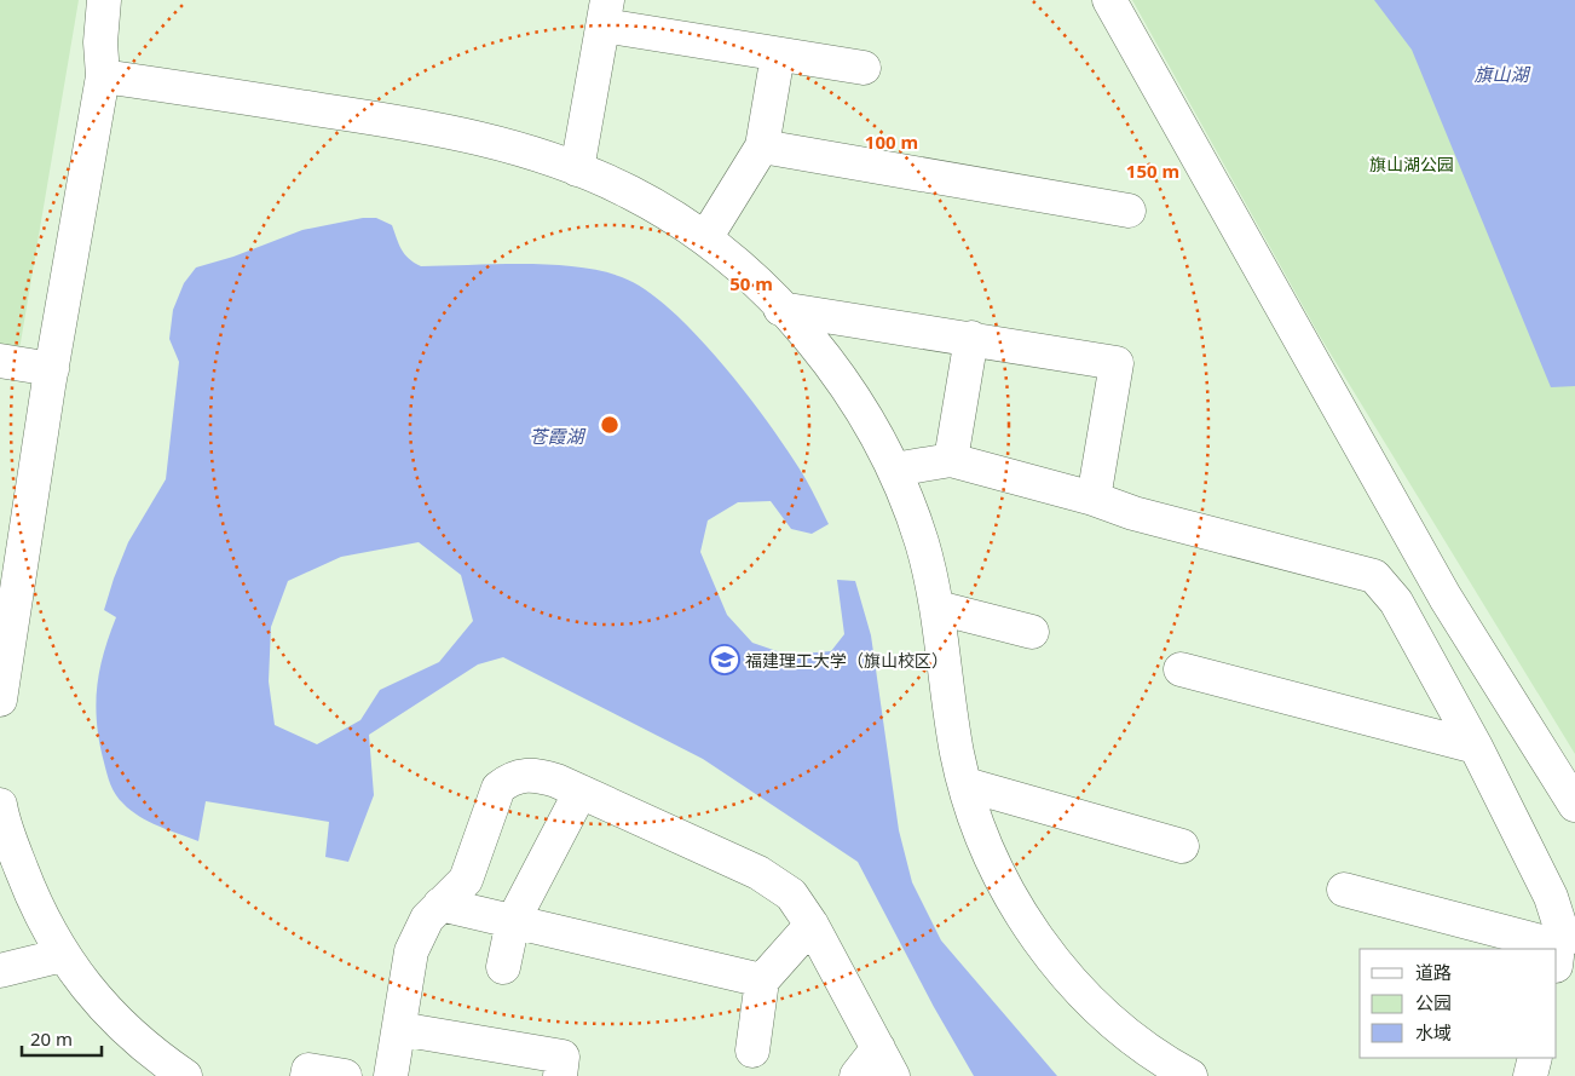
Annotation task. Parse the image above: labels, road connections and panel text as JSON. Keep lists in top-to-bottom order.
{
  "water": ["旗山湖", "苍霞湖"],
  "parks": ["旗山湖公园"],
  "places": {
    "school or university": ["福建理工大学（旗山校区）"]
  },
  "legend": ["道路", "公园", "水域"],
  "scale_bar": "20 m",
  "rings": ["100 m", "150 m", "50 m"]
}
